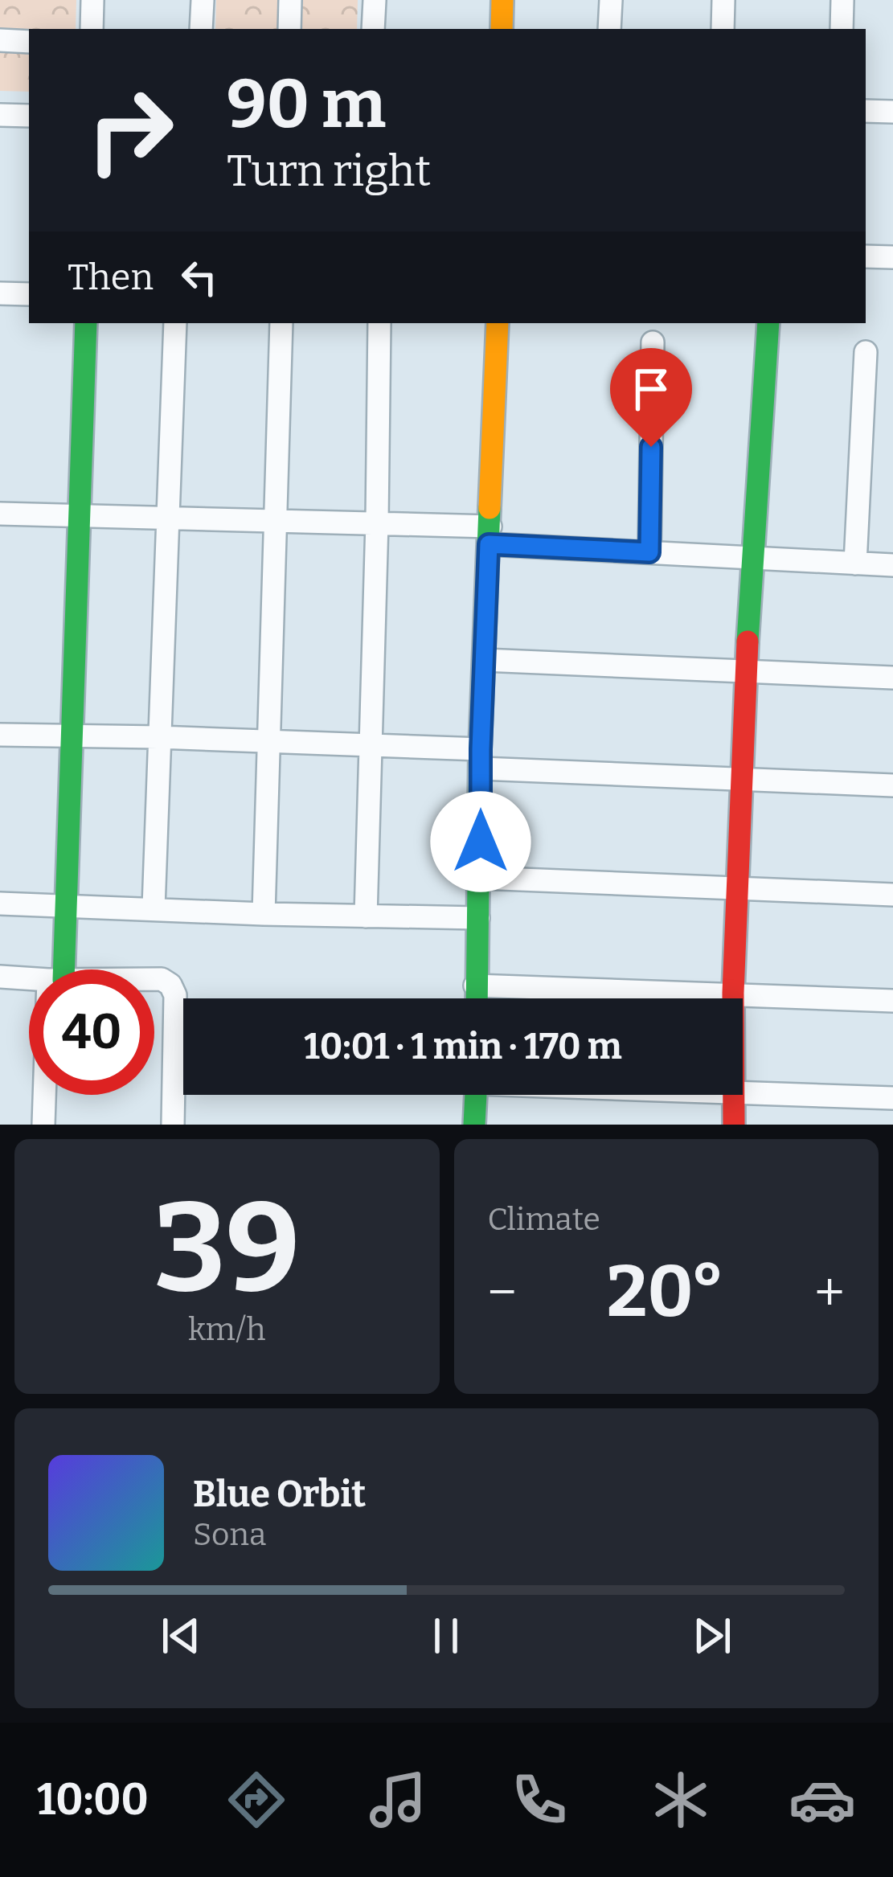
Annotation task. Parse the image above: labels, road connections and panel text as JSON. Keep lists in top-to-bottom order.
{
  "page": {
    "turn": ["90 m", "Turn right"],
    "then": "Then",
    "limit": "40",
    "trip": "10:01 · 1 min · 170 m",
    "tile": [
      ["39", "km/h"],
      "Climate"
    ],
    "heat": ["−", "20°", "+"],
    "song": ["Blue Orbit", "Sona"],
    "tabs": "10:00"
  }
}
